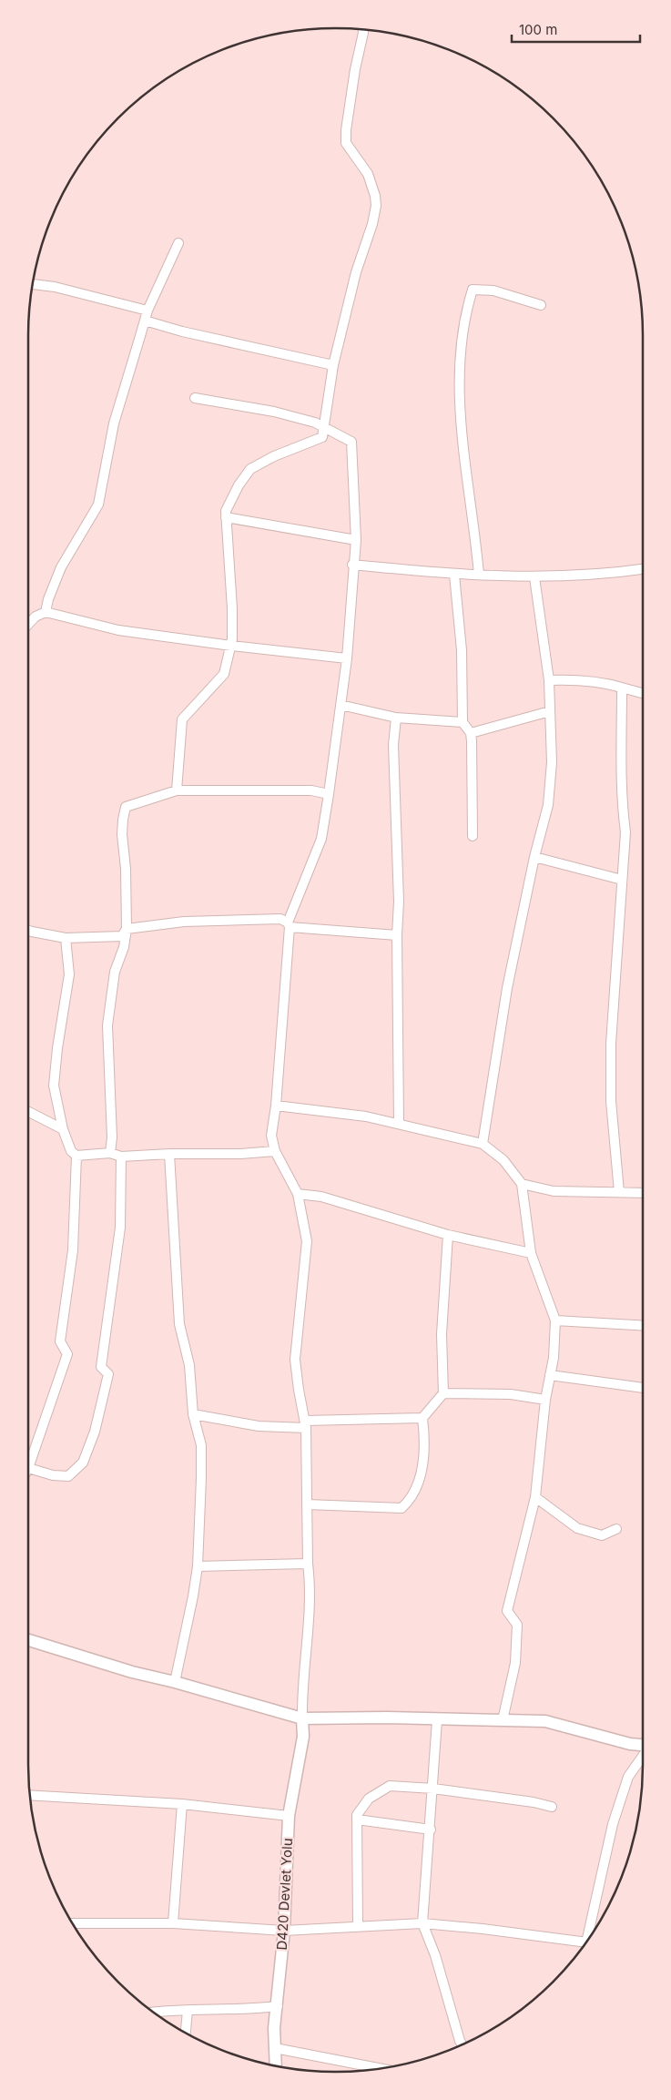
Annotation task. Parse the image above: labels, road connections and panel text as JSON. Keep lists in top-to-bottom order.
{
  "streets": {
    "street": ["D420 Devlet Yolu"]
  },
  "scale_bar": "100 m"
}
